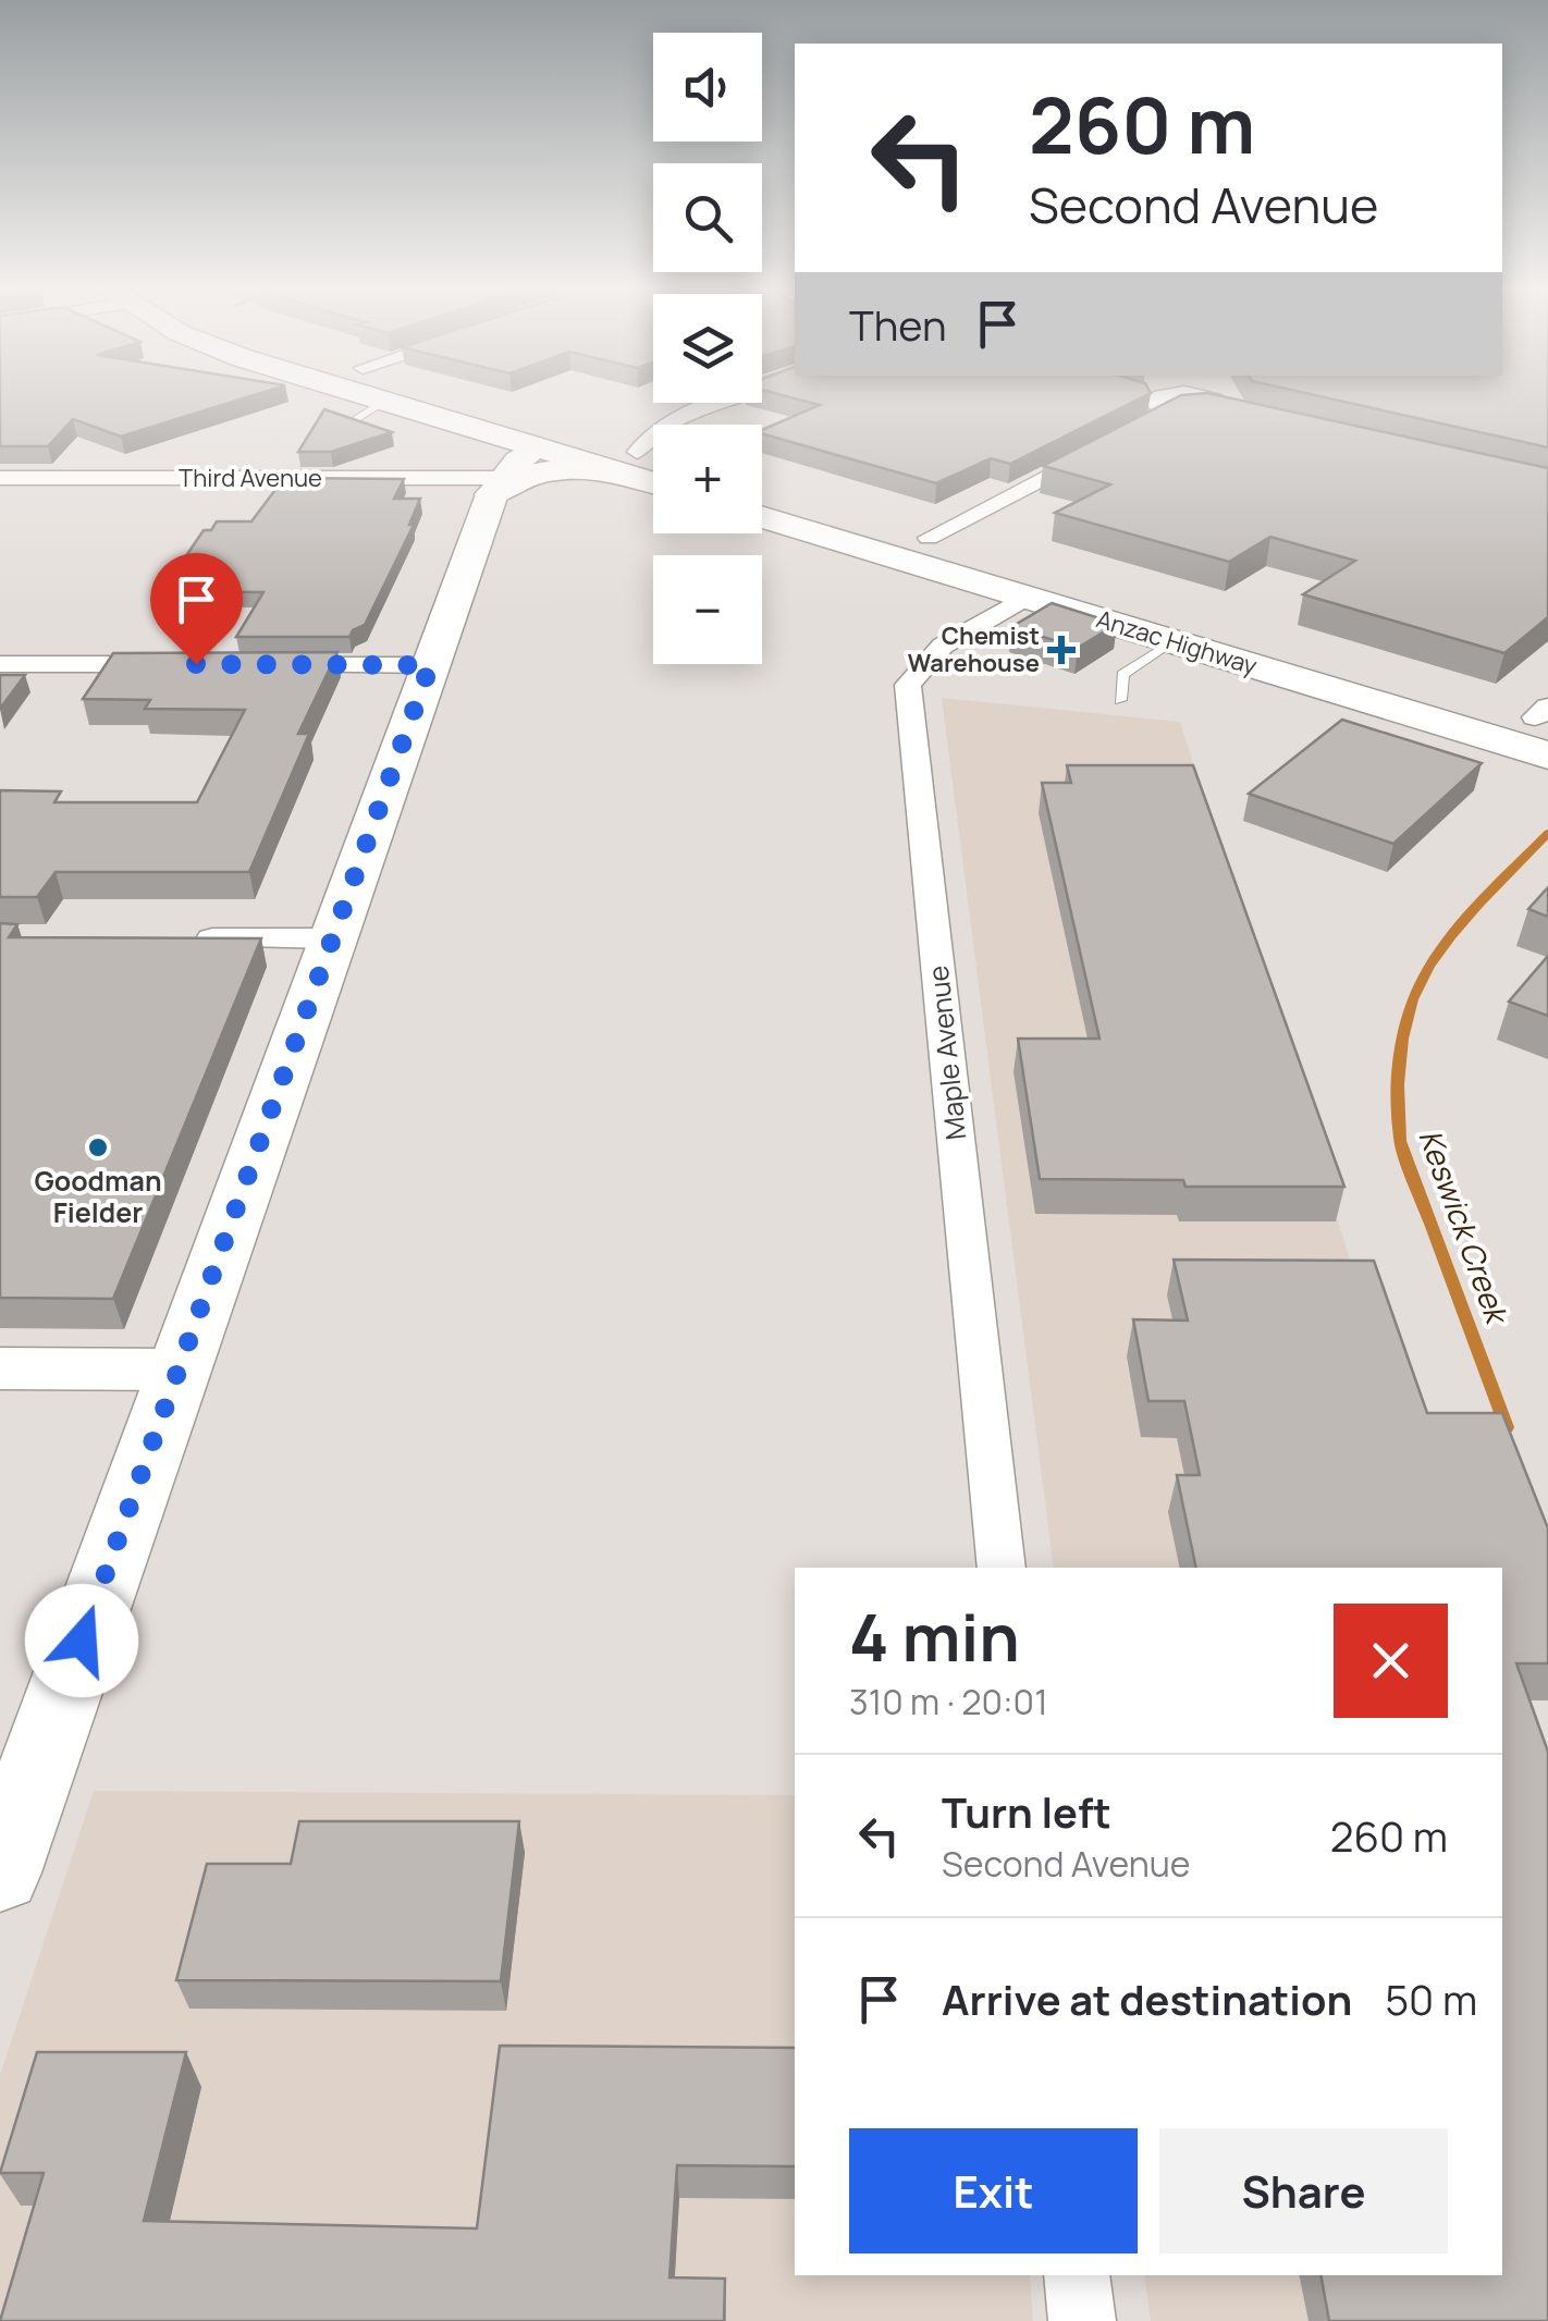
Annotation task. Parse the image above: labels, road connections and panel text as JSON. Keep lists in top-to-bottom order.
{
  "streets": {
    "highway": ["Anzac Highway"],
    "street": ["Third Avenue", "Maple Avenue"]
  },
  "crossings": [
    ["Anzac Highway", "Maple Avenue"]
  ],
  "water": ["Keswick Creek"],
  "places": {
    "health": ["Chemist Warehouse"],
    "other": ["Goodman Fielder"]
  },
  "page": {
    "map_buttons": ["+", "−"],
    "turn": ["260 m", "Second Avenue"],
    "then": "Then",
    "heading": ["4 min", "310 m · 20:01"],
    "list": [
      {
        "name": "Turn left",
        "note": "Second Avenue",
        "value": "260 m"
      },
      {
        "name": "Arrive at destination",
        "value": "50 m"
      }
    ],
    "buttons": ["Exit", "Share"]
  }
}
